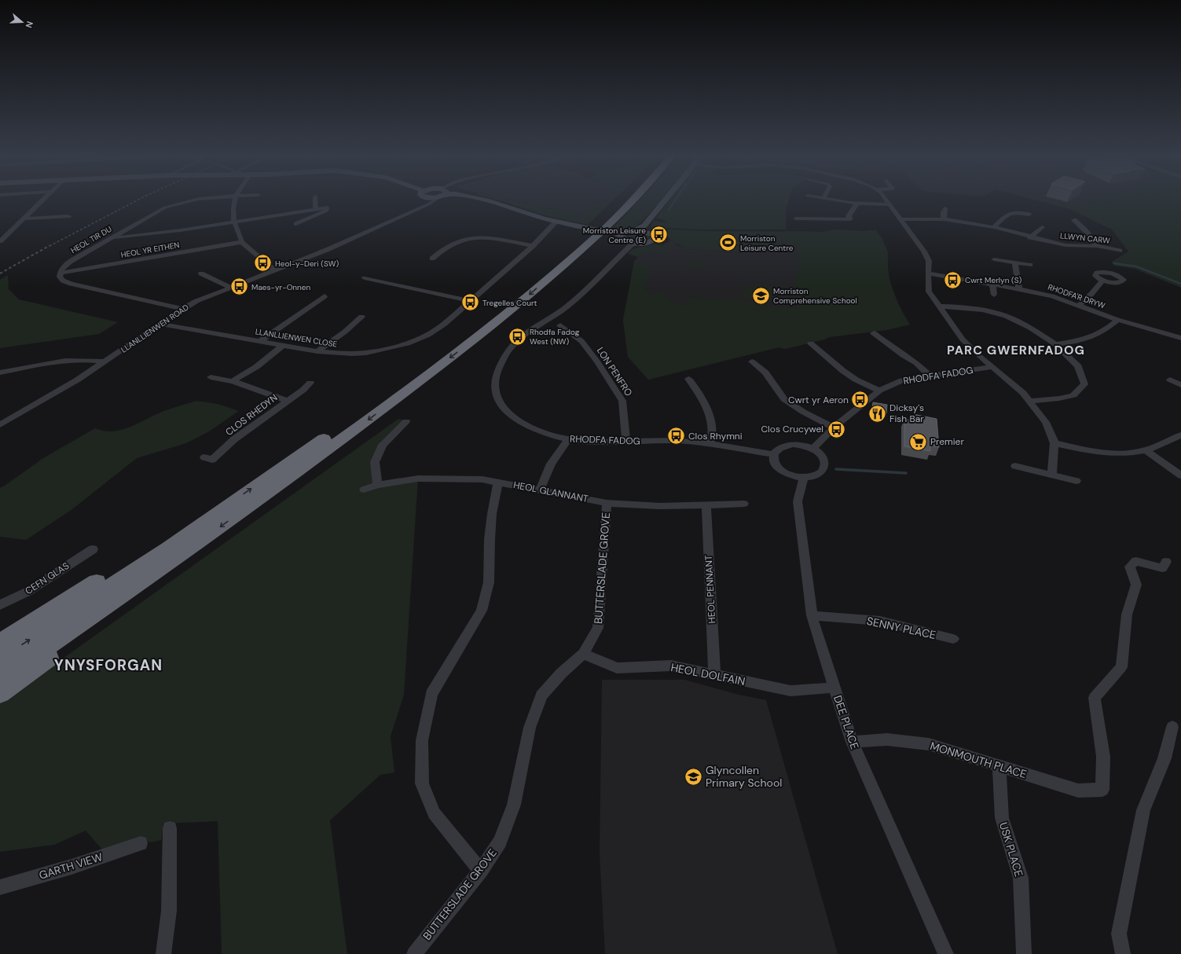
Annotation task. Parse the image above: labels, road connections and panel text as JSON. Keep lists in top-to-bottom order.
{
  "streets": {
    "street": [
      "LLWYN CARW",
      "HEOL TIR DU",
      "HEOL YR EITHEN",
      "RHODFA'R DRYW",
      "LLANLLIENWEN ROAD",
      "LLANLLIENWEN CLOSE",
      "LON PENFRO",
      "RHODFA FADOG",
      "CLOS RHEDYN",
      "HEOL GLANNANT",
      "BUTTERSLADE GROVE",
      "CEFN GLAS",
      "HEOL PENNANT",
      "SENNY PLACE",
      "HEOL DOLFAIN",
      "DEE PLACE",
      "MONMOUTH PLACE",
      "USK PLACE",
      "GARTH VIEW"
    ]
  },
  "crossings": [
    ["HEOL TIR DU", "HEOL YR EITHEN"],
    ["LLANLLIENWEN ROAD", "LLANLLIENWEN CLOSE"],
    ["LON PENFRO", "RHODFA FADOG"],
    ["RHODFA FADOG", "DEE PLACE"],
    ["HEOL GLANNANT", "BUTTERSLADE GROVE"],
    ["HEOL GLANNANT", "HEOL PENNANT"],
    ["BUTTERSLADE GROVE", "HEOL DOLFAIN"],
    ["HEOL PENNANT", "HEOL DOLFAIN"],
    ["SENNY PLACE", "DEE PLACE"],
    ["HEOL DOLFAIN", "DEE PLACE"],
    ["DEE PLACE", "MONMOUTH PLACE"],
    ["MONMOUTH PLACE", "USK PLACE"]
  ],
  "districts": ["PARC GWERNFADOG", "YNYSFORGAN"],
  "places": {
    "bus stop": [
      "Morriston Leisure Centre (E)",
      "Heol-y-Deri (SW)",
      "Cwrt Merlyn (S)",
      "Maes-yr-Onnen",
      "Tregelles Court",
      "Rhodfa Fadog West (NW)",
      "Cwrt yr Aeron",
      "Clos Crucywel",
      "Clos Rhymni"
    ],
    "sports": ["Morriston Leisure Centre"],
    "school or university": ["Morriston Comprehensive School", "Glyncollen Primary School"],
    "restaurant": ["Dicksy's Fish Bar"],
    "supermarket": ["Premier"]
  },
  "north": "right"
}
